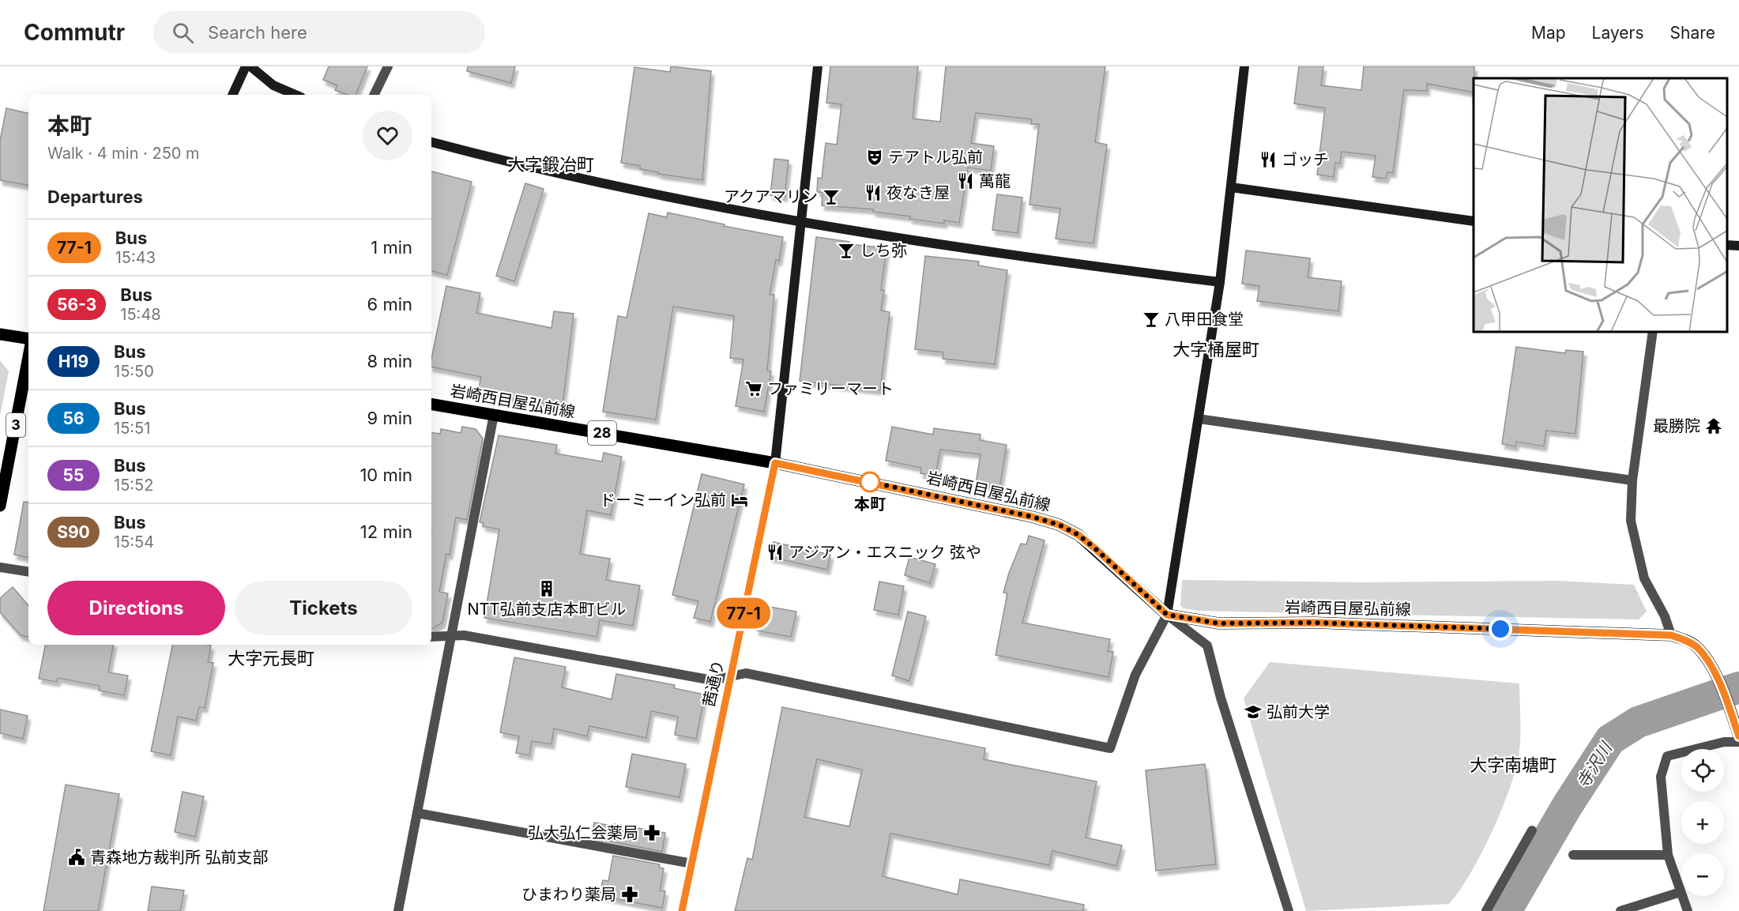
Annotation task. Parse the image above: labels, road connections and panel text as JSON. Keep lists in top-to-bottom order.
{
  "streets": {
    "main road": ["岩崎西目屋弘前線", "3", "28"],
    "street": ["茜通り"]
  },
  "crossings": [
    ["岩崎西目屋弘前線", "茜通り"]
  ],
  "districts": [
    "大字鍛冶町",
    "大字桶屋町",
    "大字元長町",
    "大字南塘町"
  ],
  "water": ["寺沢川"],
  "places": {
    "theatre": ["テアトル弘前"],
    "restaurant": [
      "ゴッチ",
      "萬龍",
      "夜なき屋",
      "アジアン・エスニック 弦や"
    ],
    "bar": ["アクアマリン", "しち弥", "八甲田食堂"],
    "supermarket": ["ファミリーマート"],
    "temple": ["最勝院"],
    "other": ["本町"],
    "hotel": ["ドーミーイン弘前"],
    "building": ["NTT弘前支店本町ビル"],
    "school or university": ["弘前大学"],
    "pharmacy": ["弘大弘仁会薬局", "ひまわり薬局"],
    "public building": ["青森地方裁判所 弘前支部"]
  },
  "lines": ["bus line 77-1"],
  "page": {
    "header": "Commutr",
    "search": "Search here",
    "nav": ["Map", "Layers", "Share"],
    "on_map": "77-1",
    "heading": [
      ["本町", "Walk · 4 min · 250 m"],
      "Departures"
    ],
    "list": [
      {
        "mark": "77-1",
        "name": "Bus",
        "note": "15:43",
        "value": "1 min"
      },
      {
        "mark": "56-3",
        "name": "Bus",
        "note": "15:48",
        "value": "6 min"
      },
      {
        "mark": "H19",
        "name": "Bus",
        "note": "15:50",
        "value": "8 min"
      },
      {
        "mark": "56",
        "name": "Bus",
        "note": "15:51",
        "value": "9 min"
      },
      {
        "mark": "55",
        "name": "Bus",
        "note": "15:52",
        "value": "10 min"
      },
      {
        "mark": "S90",
        "name": "Bus",
        "note": "15:54",
        "value": "12 min"
      }
    ],
    "buttons": ["Directions", "Tickets"],
    "map_buttons": ["+", "−"]
  }
}
